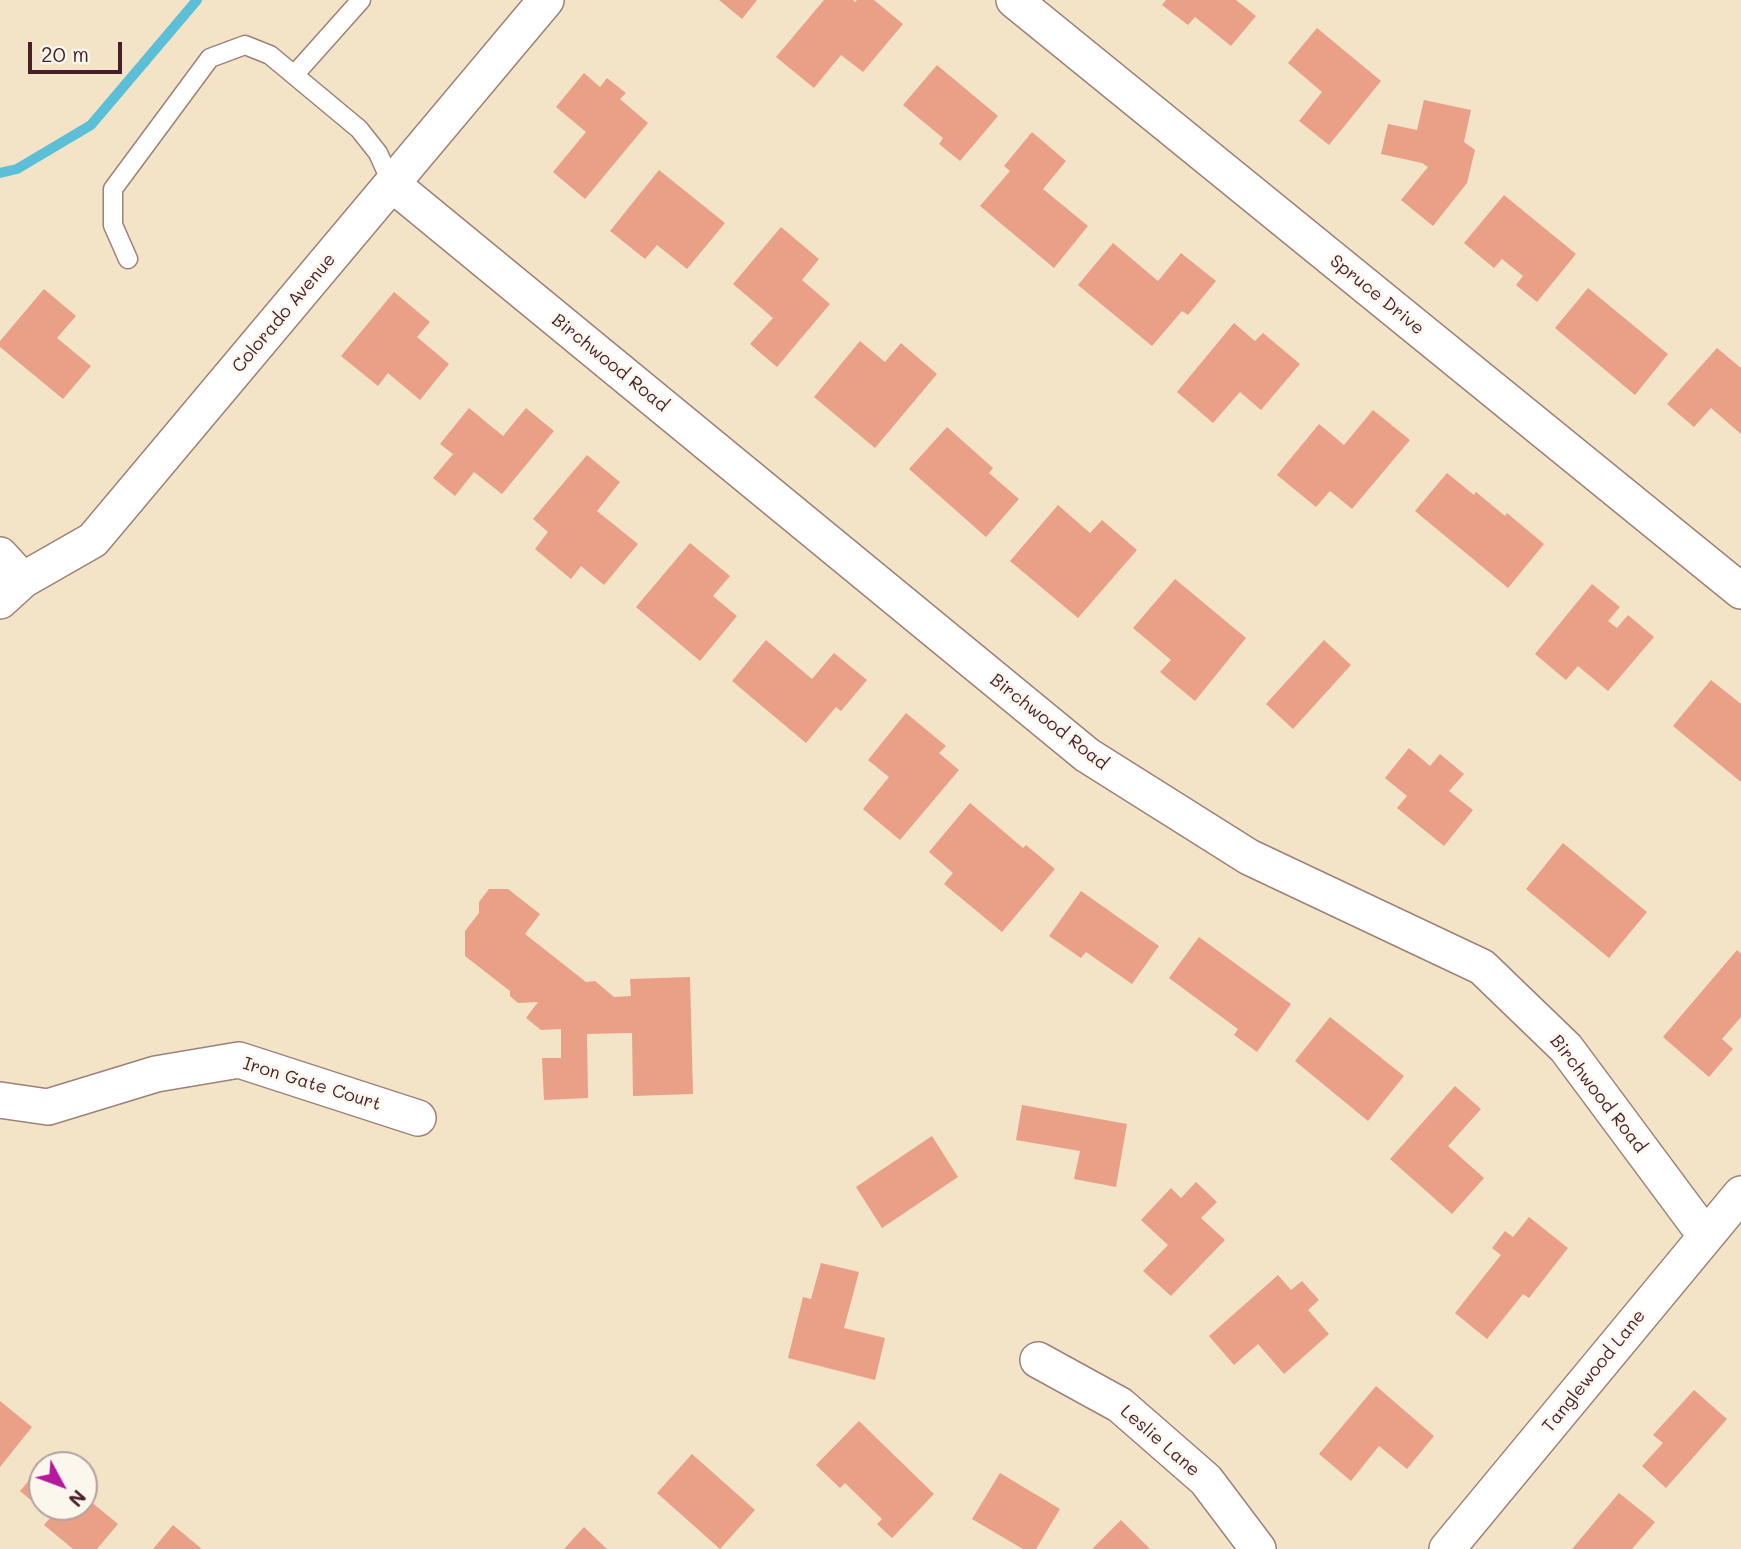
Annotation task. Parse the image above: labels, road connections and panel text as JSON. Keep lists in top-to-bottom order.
{
  "streets": {
    "street": [
      "Spruce Drive",
      "Colorado Avenue",
      "Birchwood Road",
      "Iron Gate Court",
      "Tanglewood Lane",
      "Leslie Lane"
    ]
  },
  "crossings": [
    ["Colorado Avenue", "Birchwood Road"],
    ["Birchwood Road", "Tanglewood Lane"]
  ],
  "scale_bar": "20 m",
  "north": "bottom right"
}
